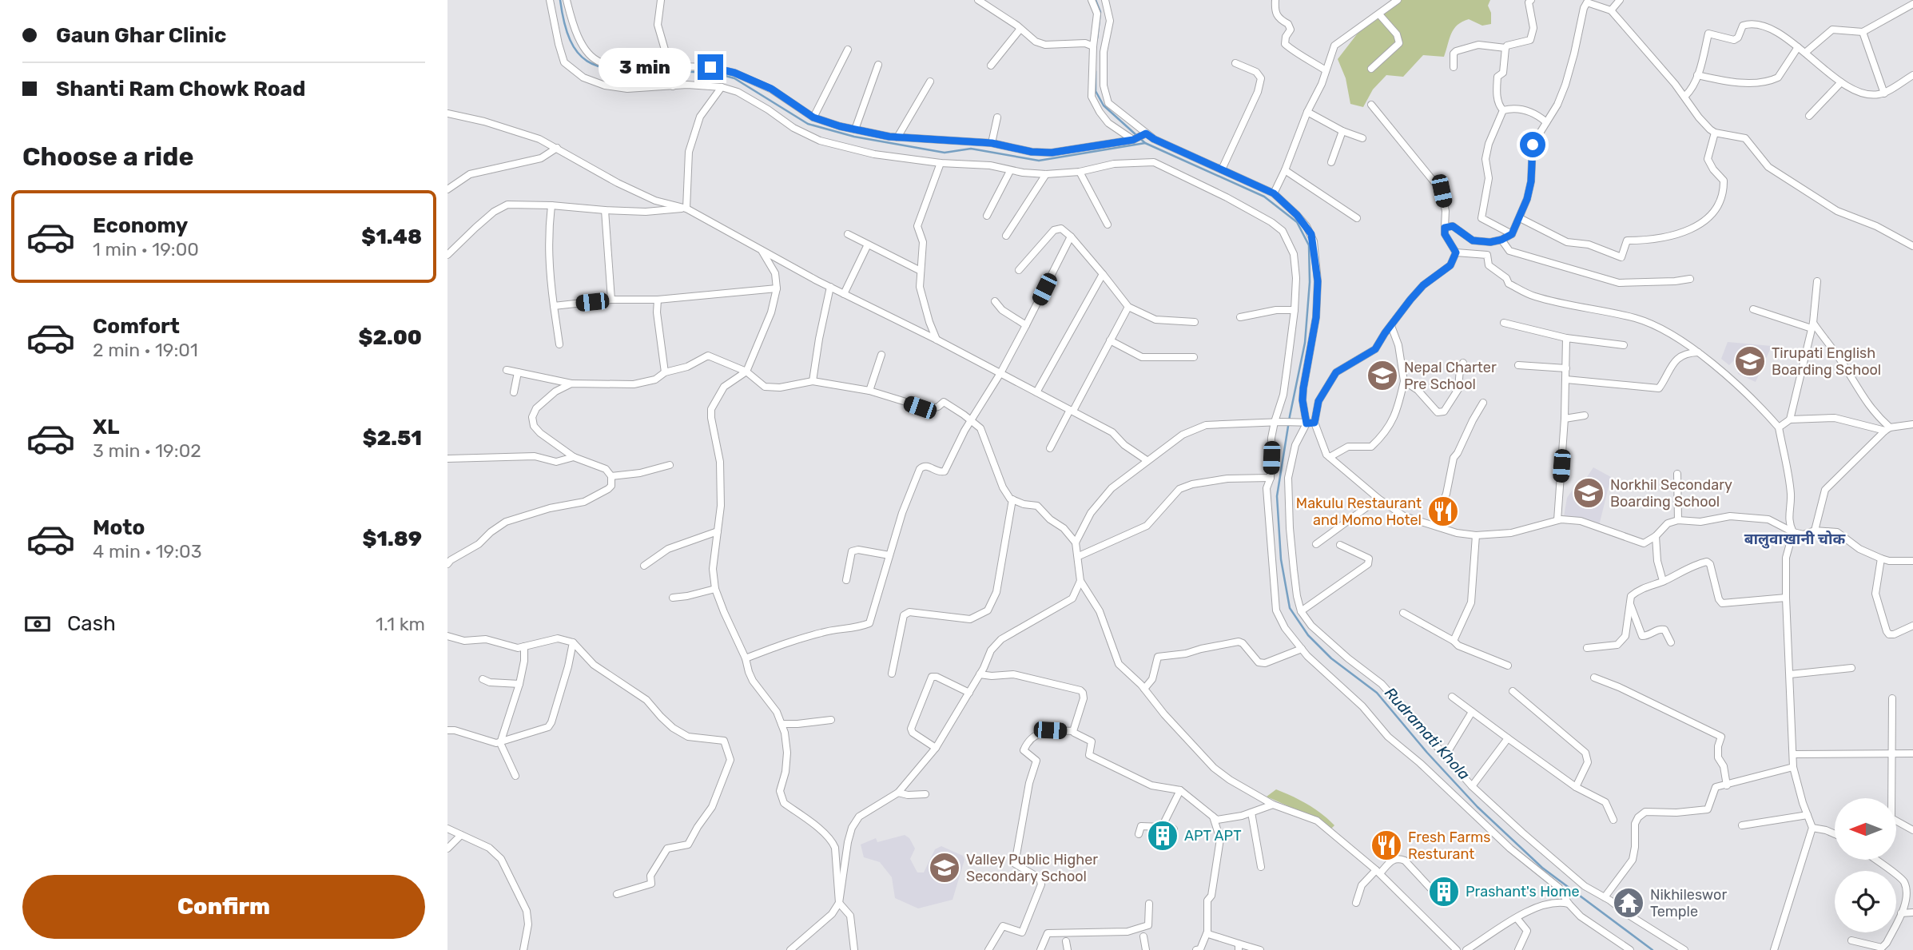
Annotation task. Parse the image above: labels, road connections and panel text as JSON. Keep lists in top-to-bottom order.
{
  "districts": ["बालुवाखानी चोक"],
  "water": ["Rudramati Khola"],
  "places": {
    "school or university": [
      "Tirupati English Boarding School",
      "Nepal Charter Pre School",
      "Norkhil Secondary Boarding School",
      "Valley Public Higher Secondary School"
    ],
    "restaurant": ["Makulu Restaurant and Momo Hotel", "Fresh Farms Resturant"],
    "building": ["APT APT", "Prashant's Home"],
    "temple": ["Nikhileswor Temple"]
  },
  "north": "left",
  "page": {
    "banner": ["Gaun Ghar Clinic", "Shanti Ram Chowk Road"],
    "bubble": "3 min",
    "heading": "Choose a ride",
    "list": [
      {
        "name": "Economy",
        "note": "1 min · 19:00",
        "value": "$1.48"
      },
      {
        "name": "Comfort",
        "note": "2 min · 19:01",
        "value": "$2.00"
      },
      {
        "name": "XL",
        "note": "3 min · 19:02",
        "value": "$2.51"
      },
      {
        "name": "Moto",
        "note": "4 min · 19:03",
        "value": "$1.89"
      }
    ],
    "pay": ["Cash", "1.1 km"],
    "buttons": "Confirm"
  }
}
